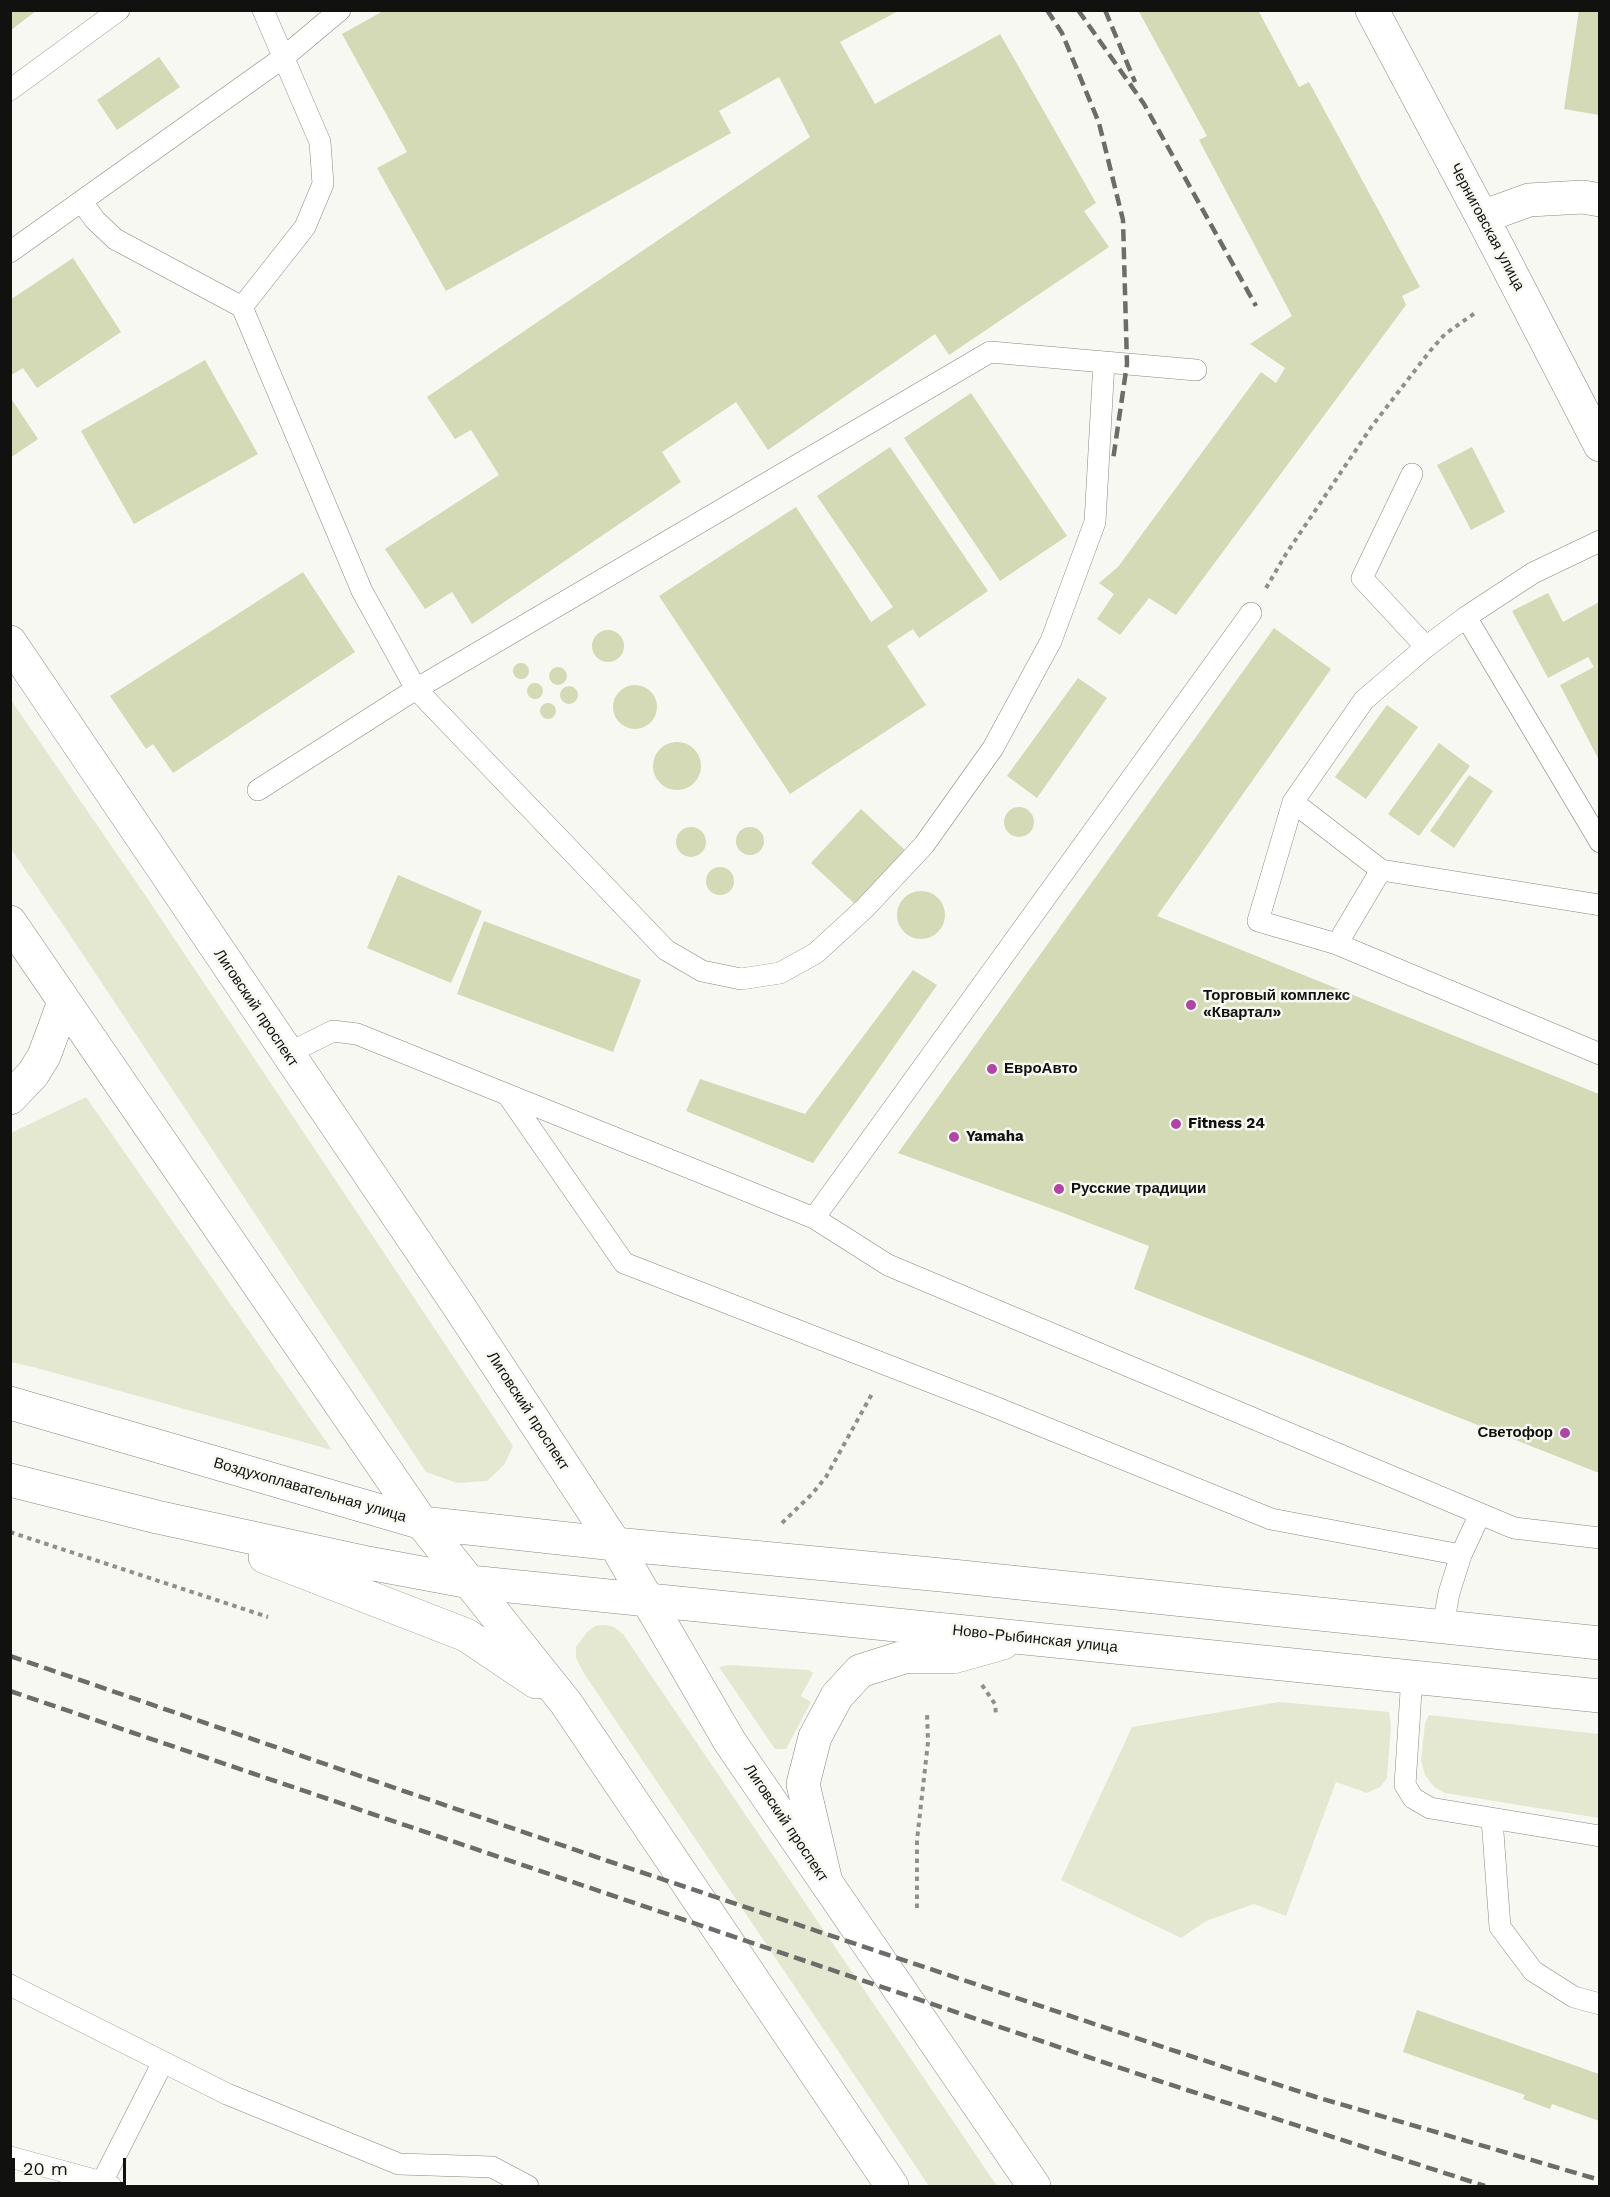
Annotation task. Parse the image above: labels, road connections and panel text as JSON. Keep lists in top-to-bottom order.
{
  "streets": {
    "main road": [
      "Черниговская улица",
      "Лиговский проспект",
      "Воздухоплавательная улица",
      "Ново-Рыбинская улица"
    ]
  },
  "crossings": [
    ["Лиговский проспект", "Воздухоплавательная улица"],
    ["Лиговский проспект", "Ново-Рыбинская улица"]
  ],
  "places": [
    "Торговый комплекс «Квартал»",
    "ЕвроАвто",
    "Fitness 24",
    "Yamaha",
    "Русские традиции",
    "Светофор"
  ],
  "scale_bar": "20 m"
}
